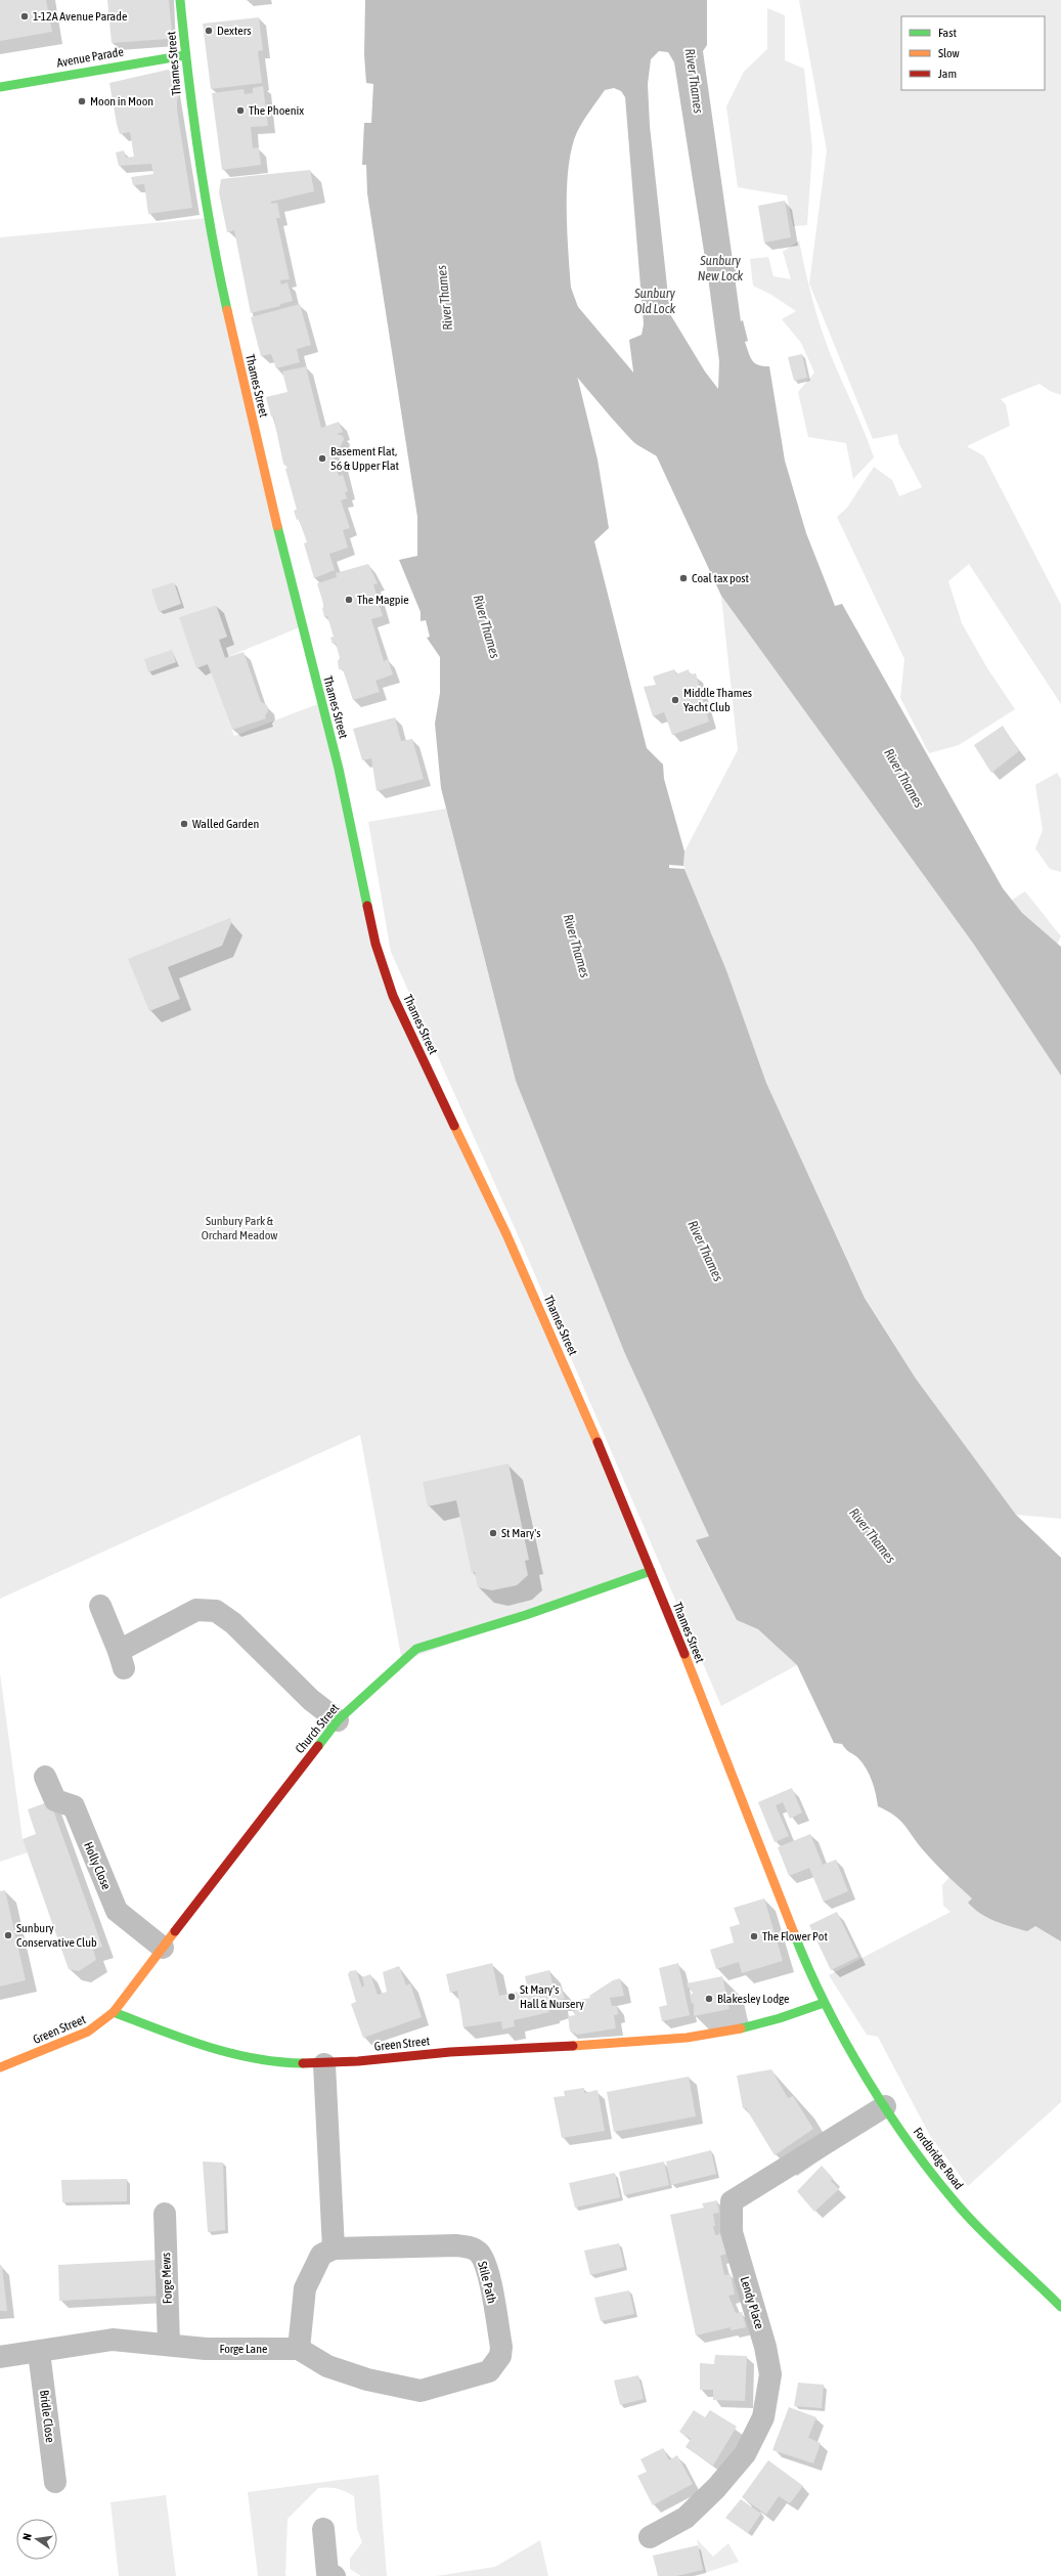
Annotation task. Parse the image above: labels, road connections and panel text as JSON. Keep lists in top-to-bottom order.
{
  "streets": {
    "street": [
      "Avenue Parade",
      "Thames Street",
      "Church Street",
      "Holly Close",
      "Green Street",
      "Fordbridge Road",
      "Forge Mews",
      "Stile Path",
      "Lendy Place",
      "Forge Lane",
      "Bridle Close"
    ]
  },
  "crossings": [
    ["Avenue Parade", "Thames Street"],
    ["Thames Street", "Church Street"],
    ["Thames Street", "Green Street"],
    ["Thames Street", "Fordbridge Road"],
    ["Church Street", "Holly Close"],
    ["Church Street", "Green Street"],
    ["Green Street", "Fordbridge Road"],
    ["Fordbridge Road", "Lendy Place"],
    ["Forge Mews", "Forge Lane"],
    ["Stile Path", "Forge Lane"],
    ["Forge Lane", "Bridle Close"]
  ],
  "water": ["River Thames", "Sunbury New Lock", "Sunbury Old Lock"],
  "parks": ["Sunbury Park & Orchard Meadow"],
  "places": [
    "1-12A Avenue Parade",
    "Dexters",
    "Moon in Moon",
    "The Phoenix",
    "Basement Flat, 56 & Upper Flat",
    "Coal tax post",
    "The Magpie",
    "Middle Thames Yacht Club",
    "Walled Garden",
    "St Mary's",
    "Sunbury Conservative Club",
    "The Flower Pot",
    "St Mary's Hall & Nursery",
    "Blakesley Lodge"
  ],
  "legend": ["Fast", "Slow", "Jam"],
  "north": "left"
}
